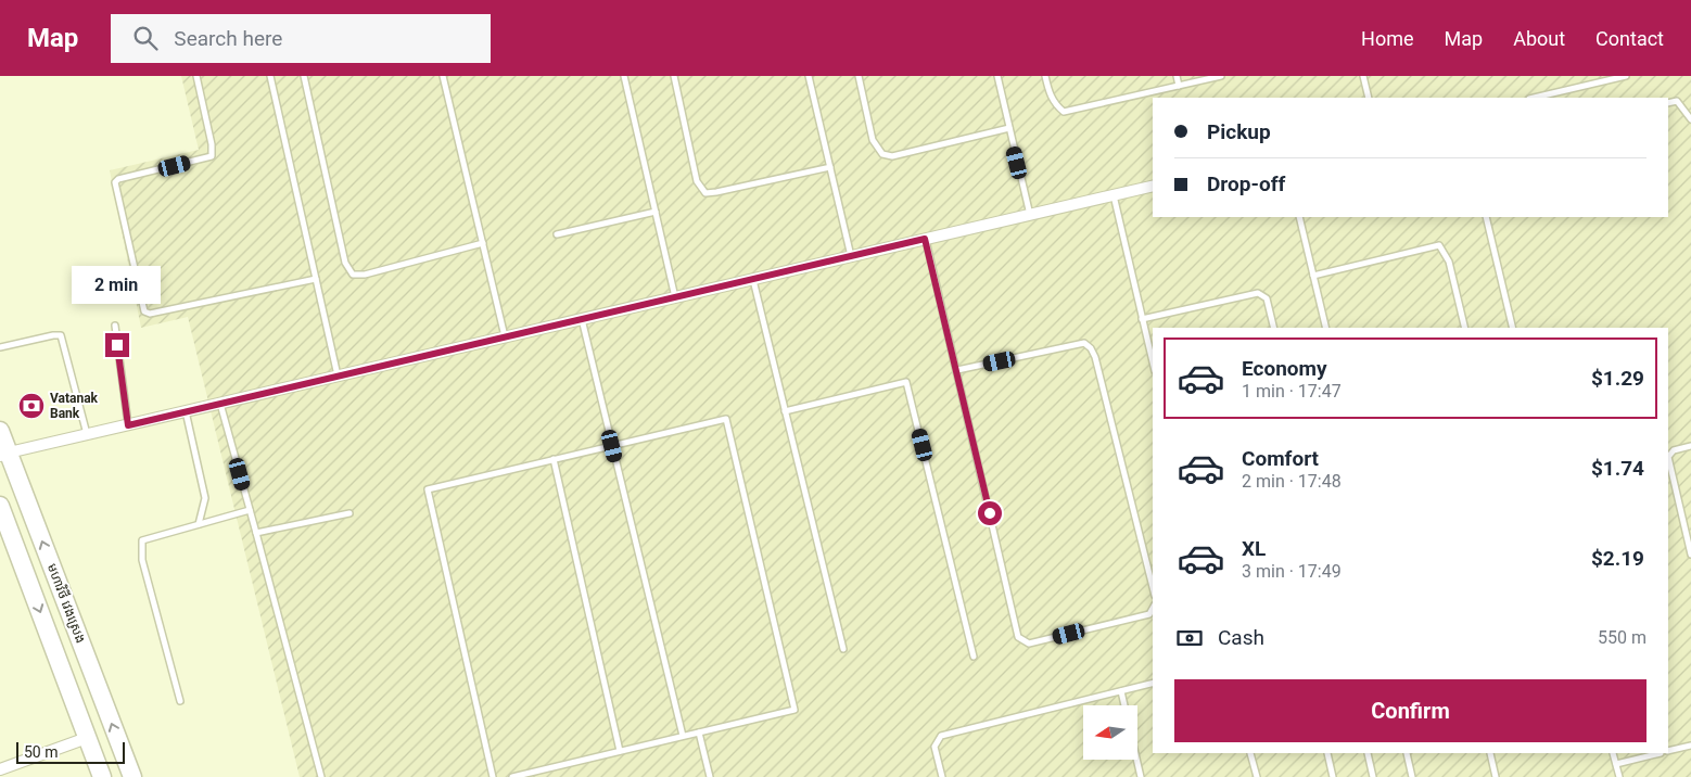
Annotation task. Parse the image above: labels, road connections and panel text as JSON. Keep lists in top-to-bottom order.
{
  "streets": {
    "main road": ["មហាវិថី វេងស្រេង"]
  },
  "places": {
    "bank": ["Vatanak Bank"]
  },
  "scale_bar": "50 m",
  "north": "left",
  "page": {
    "header": "Map",
    "search": "Search here",
    "nav": [
      "Home",
      "Map",
      "About",
      "Contact"
    ],
    "banner": ["Pickup", "Drop-off"],
    "bubble": "2 min",
    "list": [
      {
        "name": "Economy",
        "note": "1 min · 17:47",
        "value": "$1.29"
      },
      {
        "name": "Comfort",
        "note": "2 min · 17:48",
        "value": "$1.74"
      },
      {
        "name": "XL",
        "note": "3 min · 17:49",
        "value": "$2.19"
      }
    ],
    "pay": ["Cash", "550 m"],
    "buttons": "Confirm",
    "scale": "50 m"
  }
}
